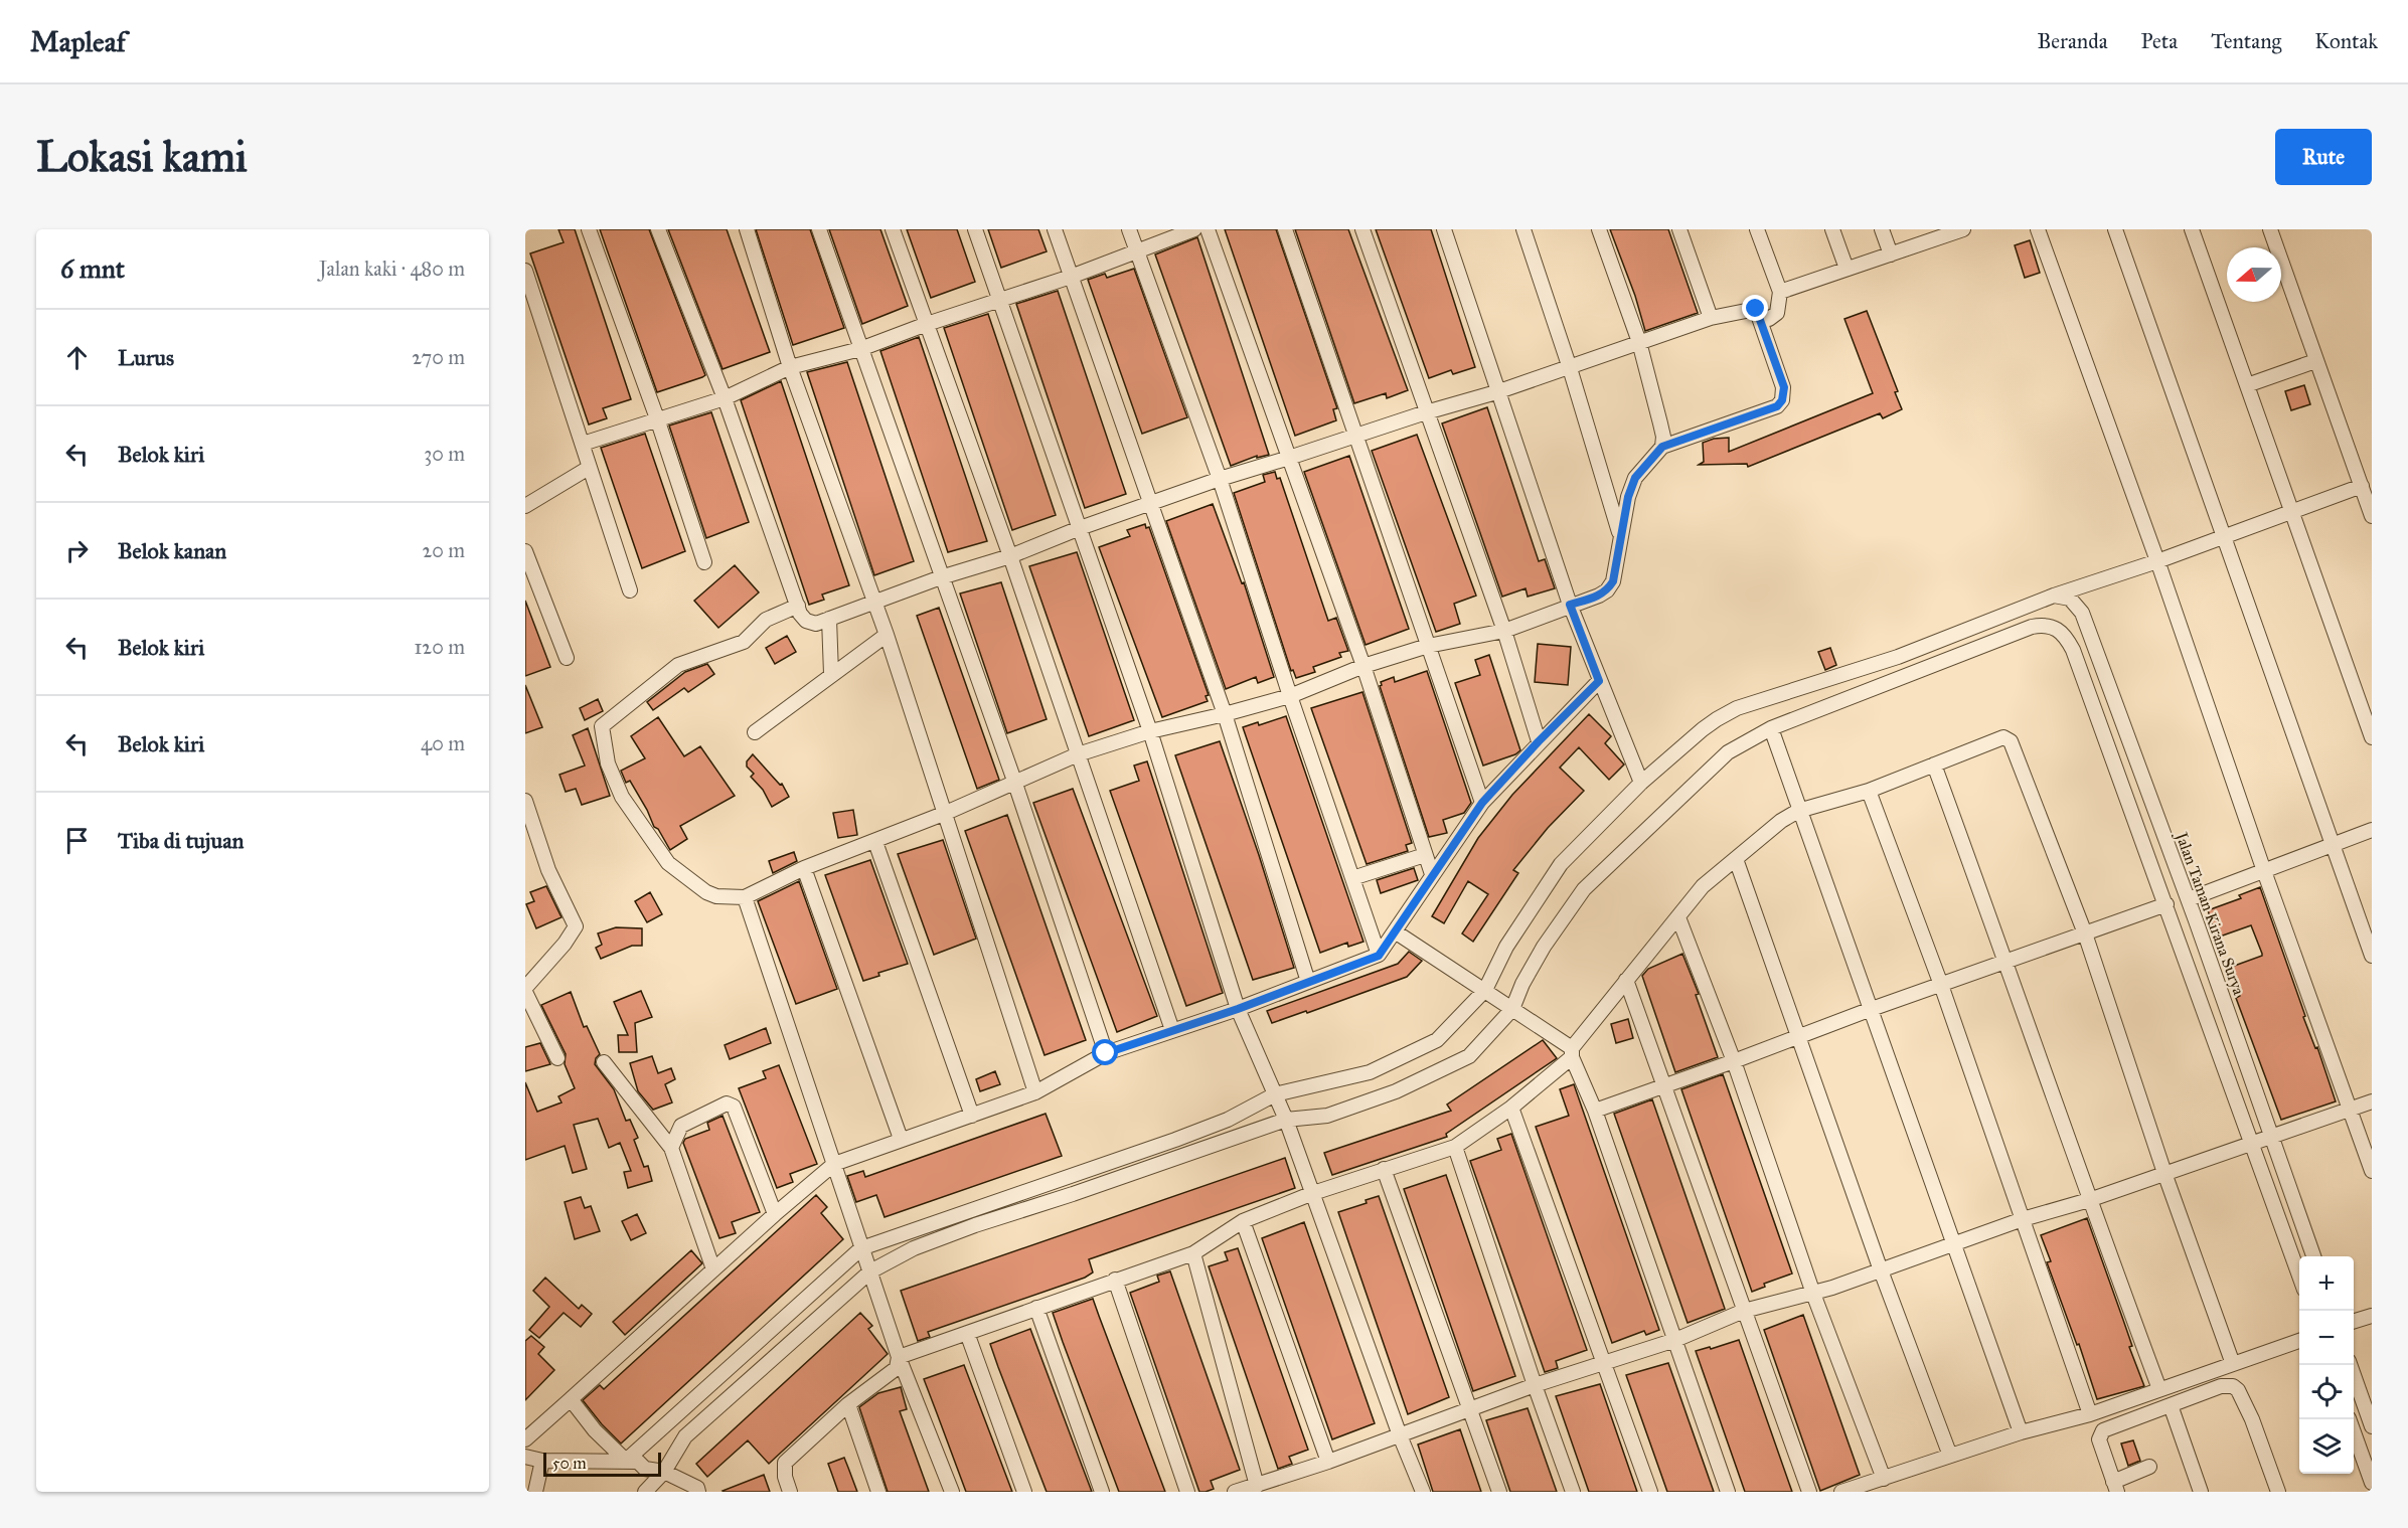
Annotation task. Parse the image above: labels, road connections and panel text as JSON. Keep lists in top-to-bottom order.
{
  "streets": {
    "street": ["Jalan Taman Kirana Surya"]
  },
  "scale_bar": "50 m",
  "north": "left",
  "page": {
    "header": "Mapleaf",
    "nav": [
      "Beranda",
      "Peta",
      "Tentang",
      "Kontak"
    ],
    "buttons": "Rute",
    "title": "Lokasi kami",
    "heading": ["6 mnt", "Jalan kaki · 480 m"],
    "list": [
      ["Lurus", "270 m"],
      ["Belok kiri", "30 m"],
      ["Belok kanan", "20 m"],
      ["Belok kiri", "120 m"],
      ["Belok kiri", "40 m"],
      "Tiba di tujuan"
    ],
    "map_buttons": ["+", "−"],
    "scale": "50 m"
  }
}
